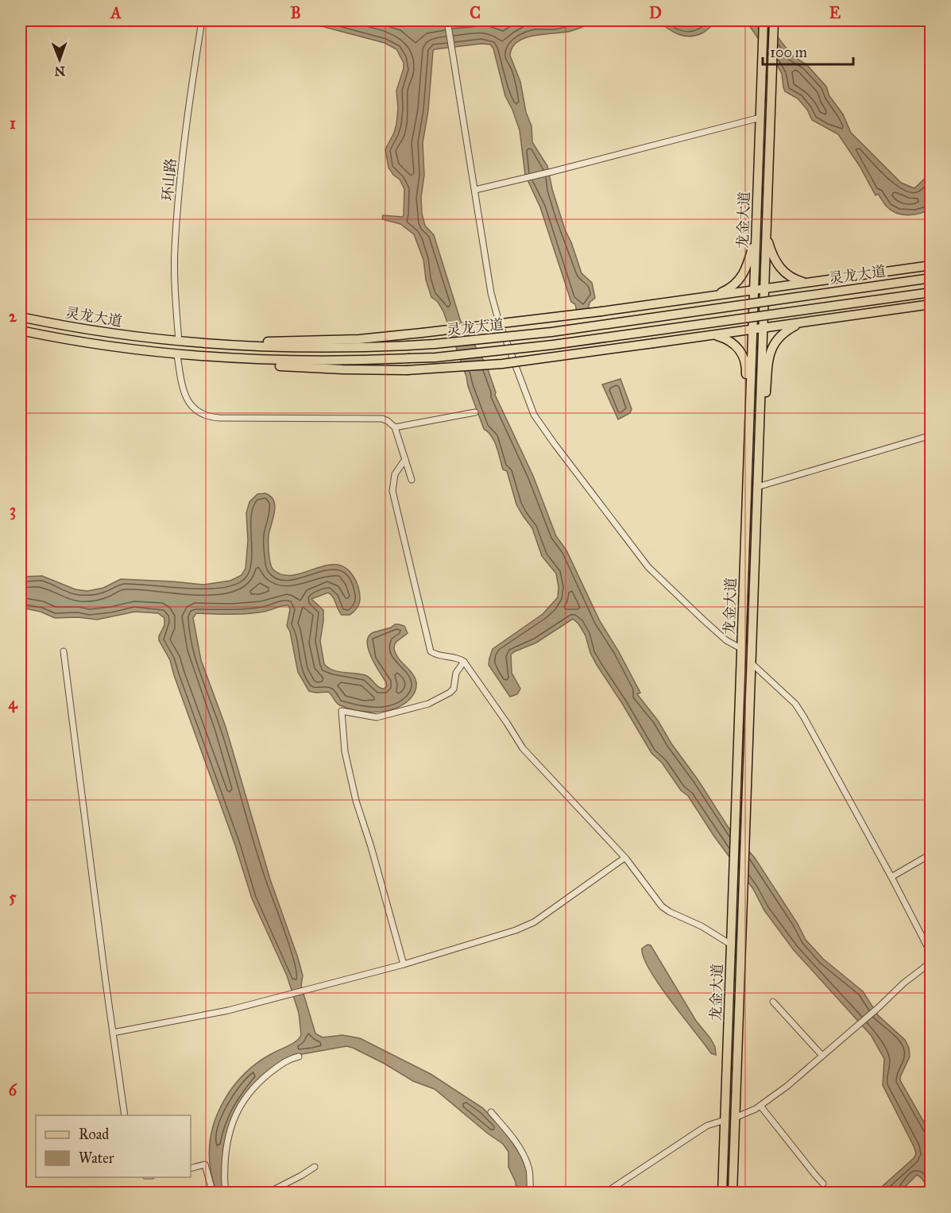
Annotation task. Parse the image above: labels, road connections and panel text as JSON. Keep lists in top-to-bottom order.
{
  "streets": {
    "main road": ["龙金大道", "灵龙大道"],
    "street": ["环山路"]
  },
  "crossings": [
    ["环山路", "灵龙大道"]
  ],
  "legend": ["Road", "Water"],
  "scale_bar": "100 m",
  "north": "bottom",
  "grid": {
    "columns": [
      "A",
      "B",
      "C",
      "D",
      "E"
    ],
    "rows": [
      "1",
      "2",
      "3",
      "4",
      "5",
      "6"
    ]
  }
}
